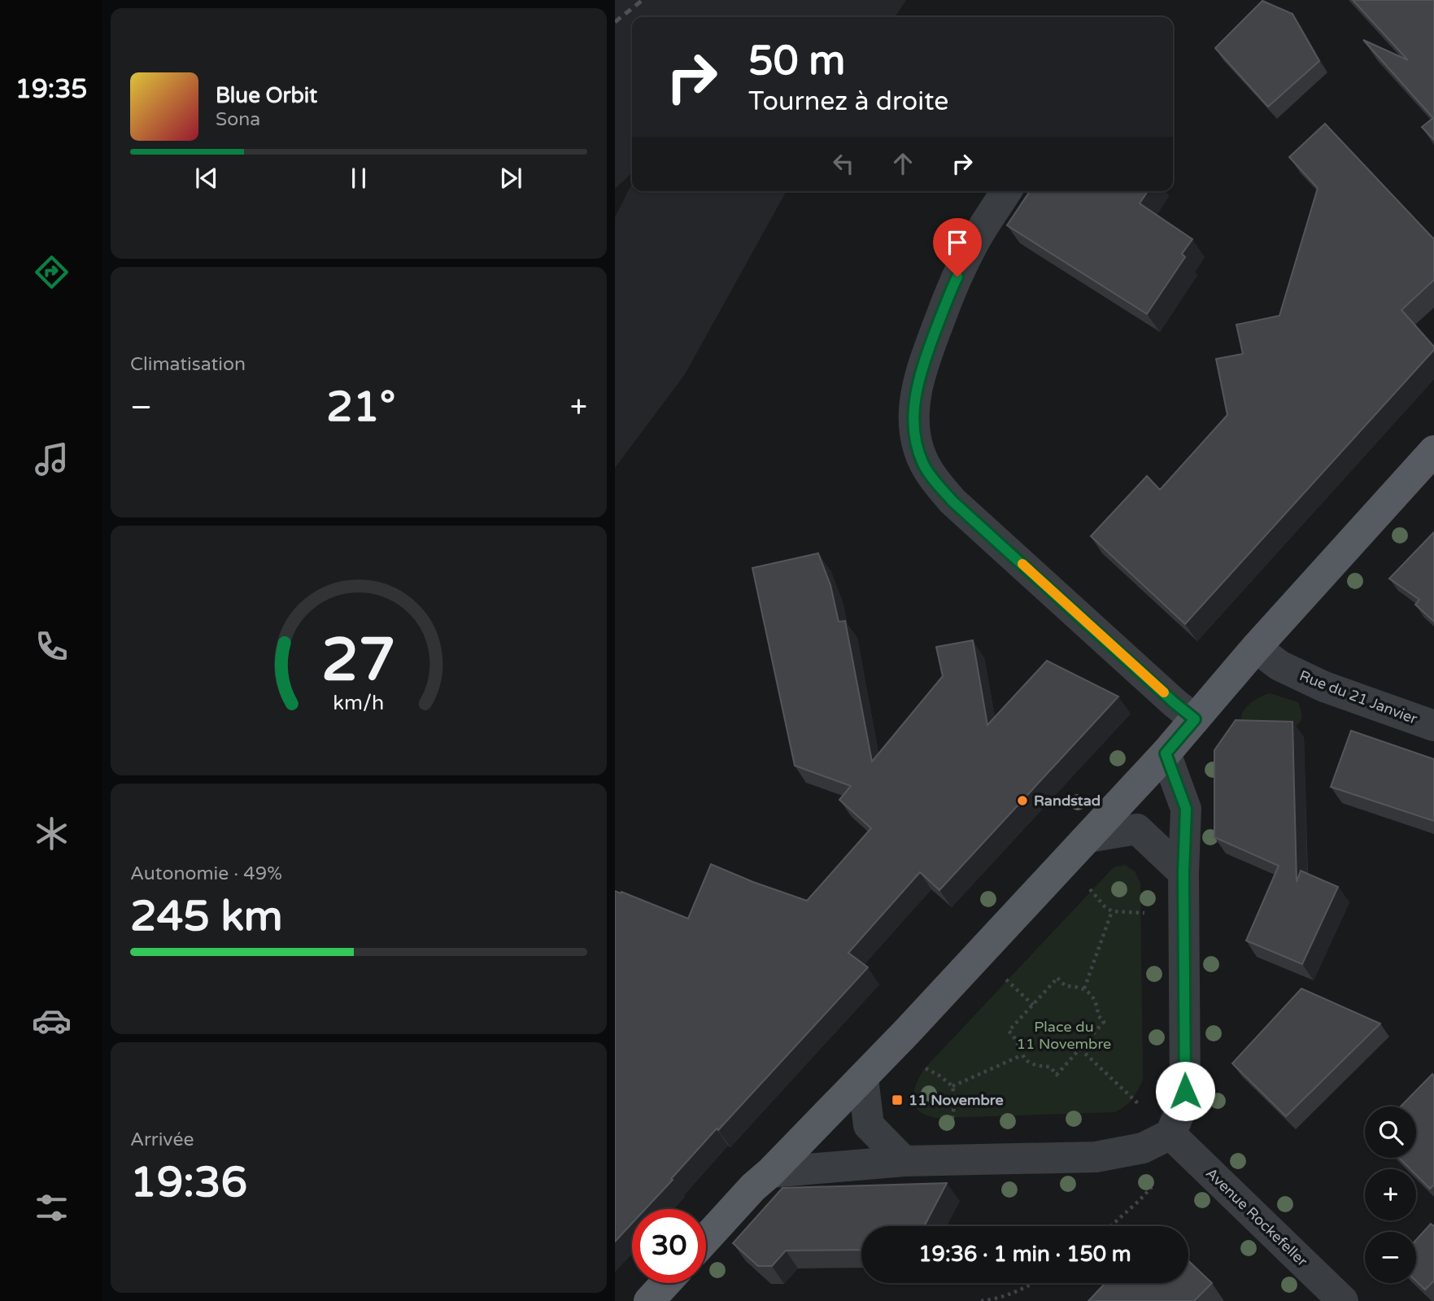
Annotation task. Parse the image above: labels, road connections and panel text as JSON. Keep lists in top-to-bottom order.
{
  "streets": {
    "street": ["Rue du 21 Janvier", "Avenue Rockefeller"]
  },
  "parks": ["Place du 11 Novembre"],
  "places": {
    "other": ["Randstad"],
    "transit": ["11 Novembre"]
  },
  "page": {
    "tabs": "19:35",
    "turn": ["50 m", "Tournez à droite"],
    "song": ["Blue Orbit", "Sona"],
    "tile": [
      "Climatisation",
      ["Autonomie · 49%", "245 km"],
      ["Arrivée", "19:36"]
    ],
    "heat": ["−", "21°", "+"],
    "map_buttons": ["+", "−"],
    "limit": "30",
    "trip": "19:36 · 1 min · 150 m",
    "gauge": ["27", "km/h"]
  }
}
